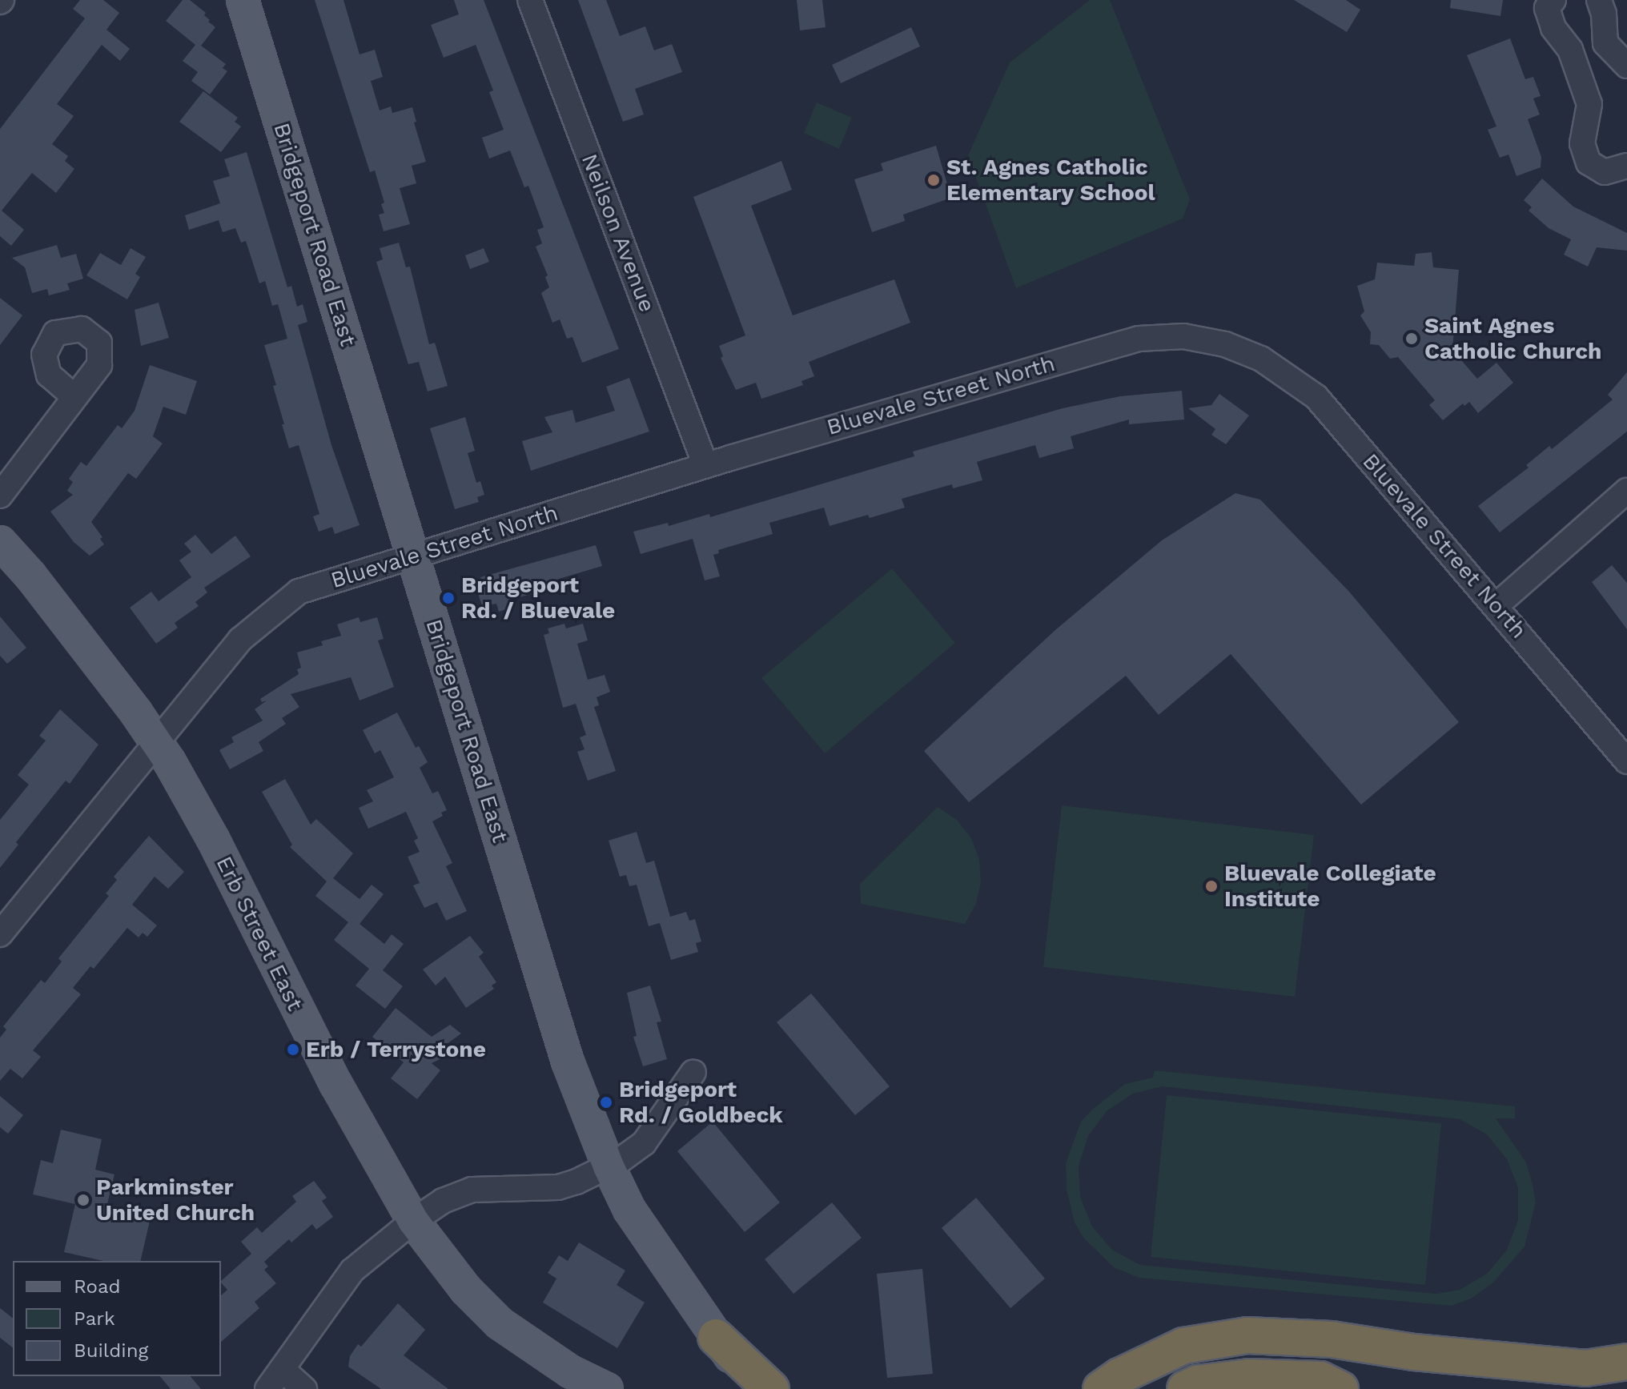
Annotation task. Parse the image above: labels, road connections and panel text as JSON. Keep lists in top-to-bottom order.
{
  "streets": {
    "main road": ["Bridgeport Road East", "Erb Street East"],
    "street": ["Neilson Avenue", "Bluevale Street North"]
  },
  "crossings": [
    ["Neilson Avenue", "Bluevale Street North"],
    ["Bridgeport Road East", "Bluevale Street North"],
    ["Bluevale Street North", "Erb Street East"]
  ],
  "places": [
    "St. Agnes Catholic Elementary School",
    "Saint Agnes Catholic Church",
    "Bridgeport Rd. / Bluevale",
    "Bluevale Collegiate Institute",
    "Erb / Terrystone",
    "Bridgeport Rd. / Goldbeck",
    "Parkminster United Church"
  ],
  "legend": ["Road", "Park", "Building"]
}
